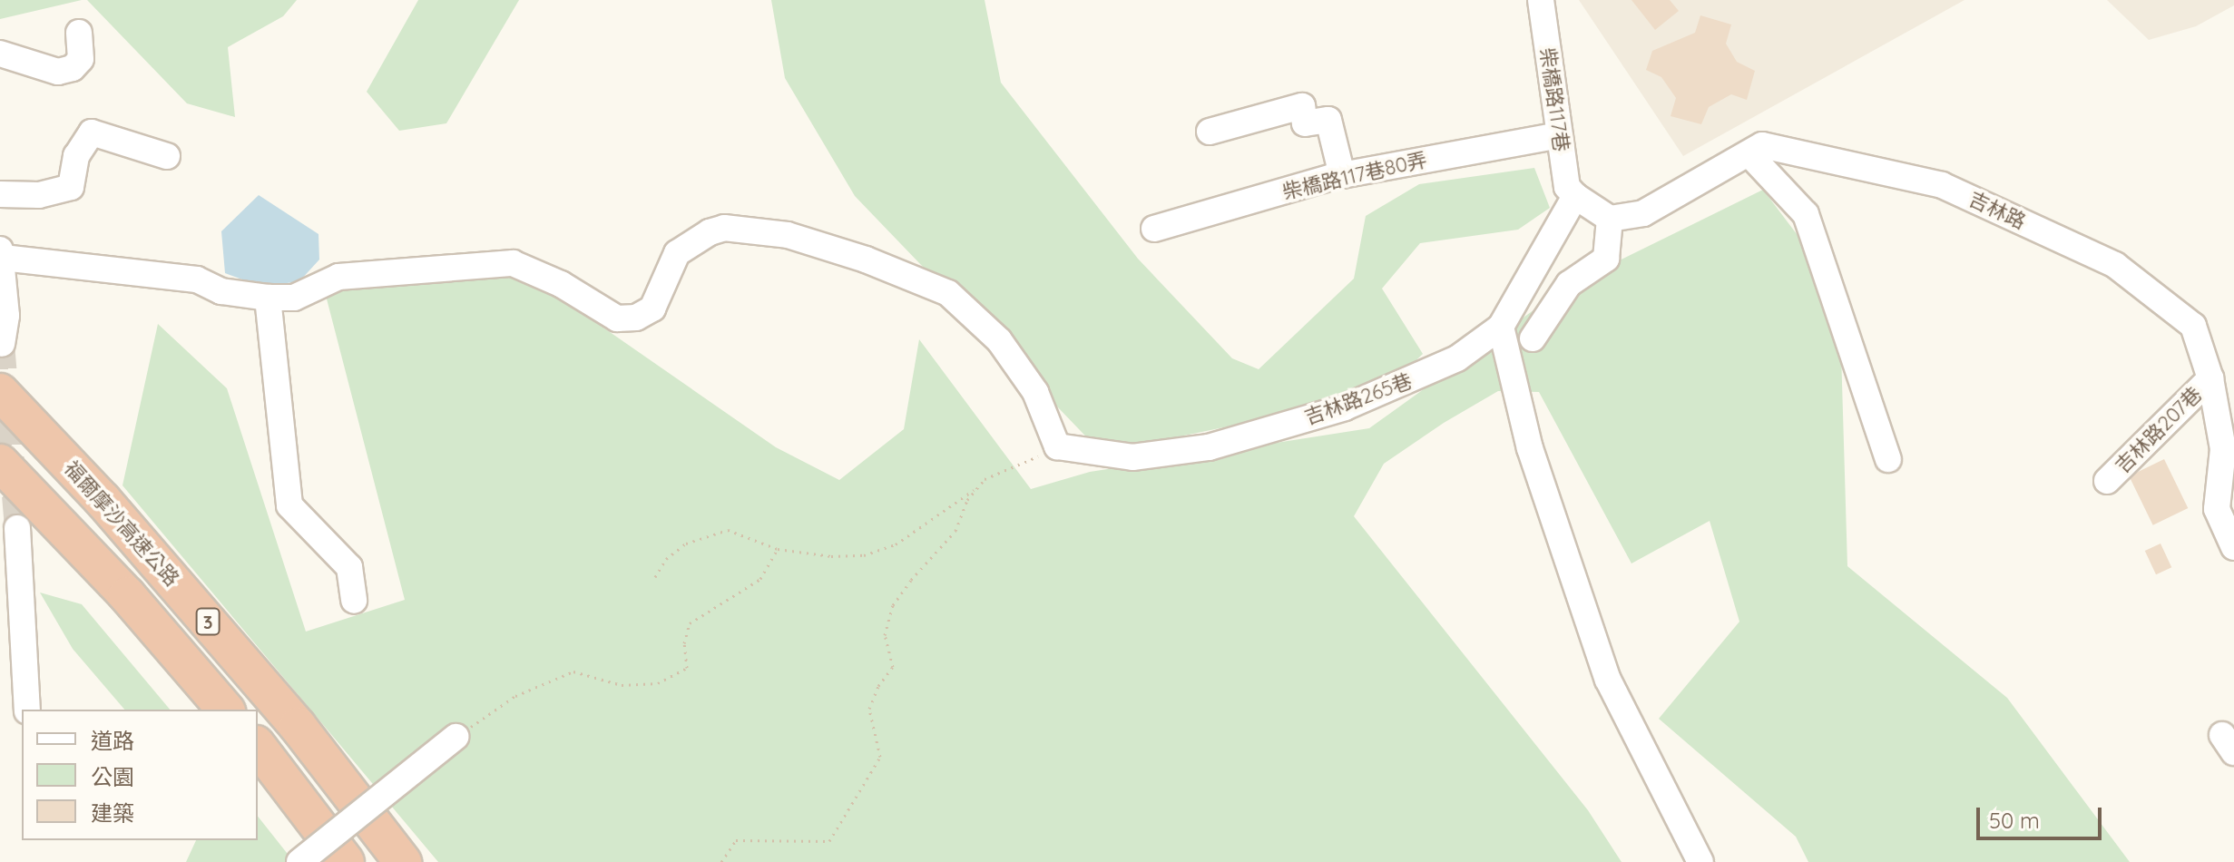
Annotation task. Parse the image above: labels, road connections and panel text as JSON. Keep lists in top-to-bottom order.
{
  "streets": {
    "highway": ["福爾摩沙高速公路", "3"],
    "street": [
      "柴橋路117巷",
      "柴橋路117巷80弄",
      "吉林路",
      "吉林路265巷",
      "吉林路207巷"
    ]
  },
  "crossings": [
    ["柴橋路117巷", "柴橋路117巷80弄"],
    ["柴橋路117巷", "吉林路265巷"],
    ["吉林路", "吉林路207巷"]
  ],
  "legend": ["道路", "公園", "建築"],
  "scale_bar": "50 m"
}
